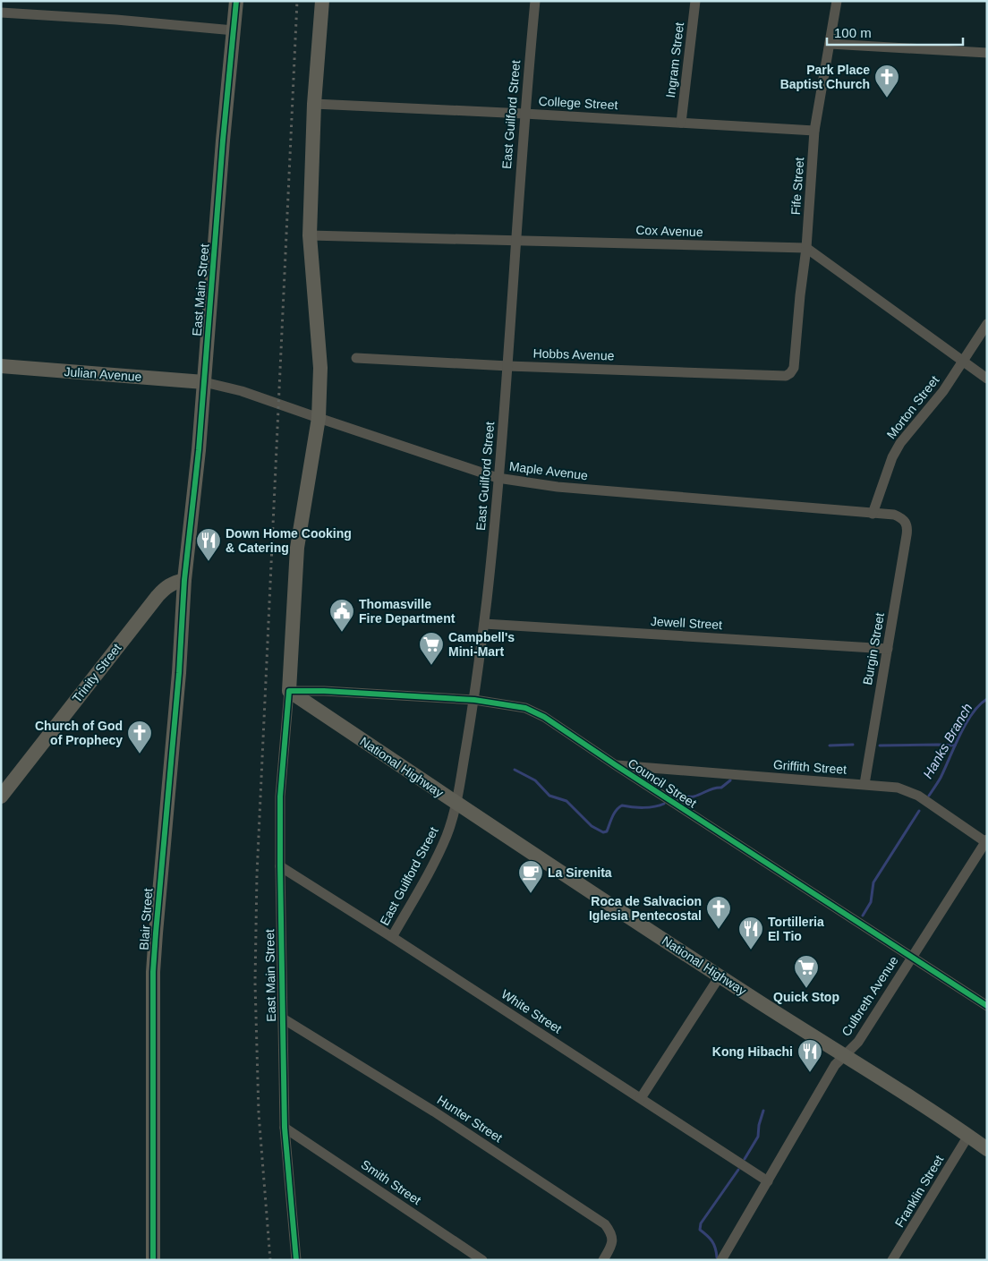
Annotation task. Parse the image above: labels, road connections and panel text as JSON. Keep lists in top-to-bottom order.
{
  "streets": {
    "street": [
      "Ingram Street",
      "College Street",
      "East Guilford Street",
      "Fife Street",
      "Cox Avenue",
      "East Main Street",
      "Hobbs Avenue",
      "Julian Avenue",
      "Morton Street",
      "Maple Avenue",
      "Jewell Street",
      "Burgin Street",
      "Trinity Street",
      "National Highway",
      "Griffith Street",
      "Council Street",
      "Blair Street",
      "Culbreth Avenue",
      "White Street",
      "Hunter Street",
      "Smith Street",
      "Franklin Street"
    ]
  },
  "crossings": [
    ["Ingram Street", "College Street"],
    ["College Street", "East Guilford Street"],
    ["College Street", "Fife Street"],
    ["College Street", "East Main Street"],
    ["East Guilford Street", "Cox Avenue"],
    ["East Guilford Street", "Hobbs Avenue"],
    ["East Guilford Street", "Maple Avenue"],
    ["East Guilford Street", "Jewell Street"],
    ["East Guilford Street", "National Highway"],
    ["East Guilford Street", "Council Street"],
    ["East Guilford Street", "White Street"],
    ["Fife Street", "Cox Avenue"],
    ["Fife Street", "Hobbs Avenue"],
    ["Cox Avenue", "East Main Street"],
    ["East Main Street", "Julian Avenue"],
    ["East Main Street", "Maple Avenue"],
    ["East Main Street", "Trinity Street"],
    ["East Main Street", "National Highway"],
    ["East Main Street", "Council Street"],
    ["East Main Street", "Blair Street"],
    ["East Main Street", "White Street"],
    ["East Main Street", "Hunter Street"],
    ["East Main Street", "Smith Street"],
    ["Julian Avenue", "Maple Avenue"],
    ["Morton Street", "Maple Avenue"],
    ["Maple Avenue", "Burgin Street"],
    ["Jewell Street", "Burgin Street"],
    ["Burgin Street", "Griffith Street"],
    ["Trinity Street", "Blair Street"],
    ["National Highway", "Council Street"],
    ["National Highway", "Culbreth Avenue"],
    ["National Highway", "Franklin Street"],
    ["Griffith Street", "Council Street"],
    ["Griffith Street", "Culbreth Avenue"],
    ["Council Street", "Culbreth Avenue"],
    ["Culbreth Avenue", "White Street"]
  ],
  "water": ["Hanks Branch"],
  "places": {
    "church": ["Park Place Baptist Church", "Church of God of Prophecy", "Roca de Salvacion Iglesia Pentecostal"],
    "restaurant": ["Down Home Cooking & Catering", "Tortilleria El Tio", "Kong Hibachi"],
    "public building": ["Thomasville Fire Department"],
    "supermarket": ["Campbell's Mini-Mart", "Quick Stop"],
    "cafe": ["La Sirenita"]
  },
  "scale_bar": "100 m"
}
